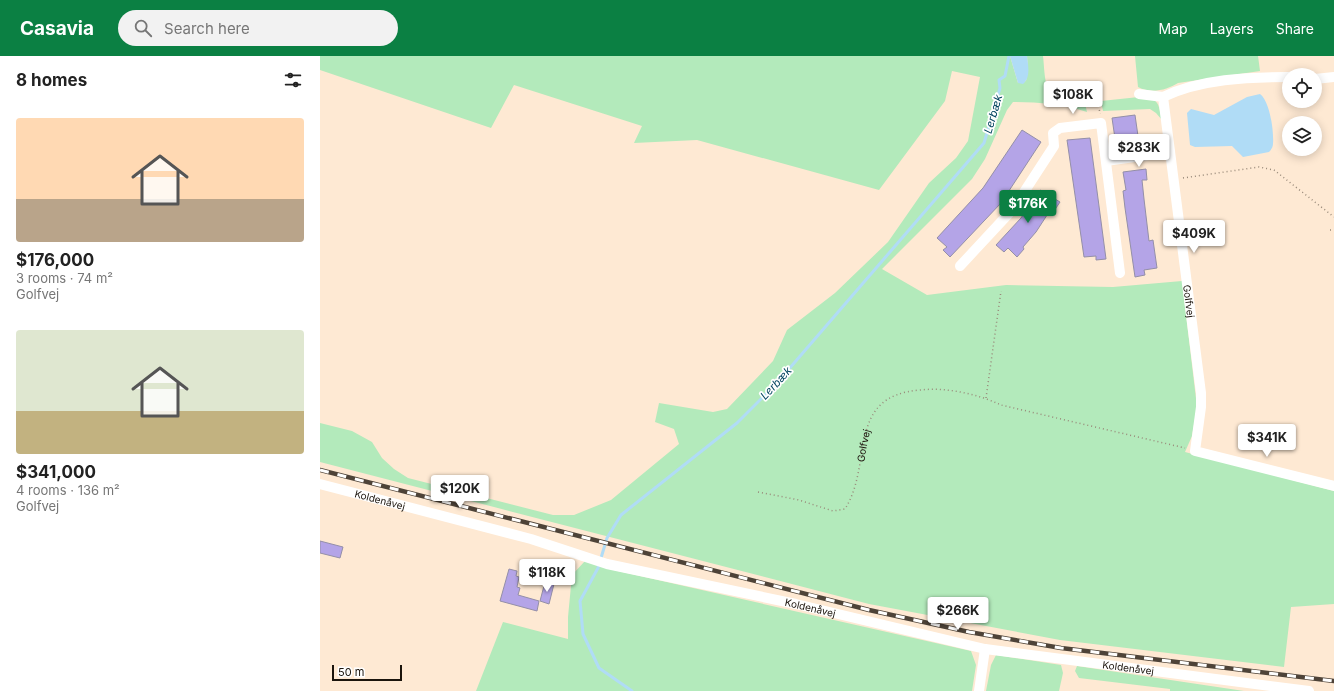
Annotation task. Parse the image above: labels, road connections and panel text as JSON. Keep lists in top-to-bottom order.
{
  "streets": {
    "street": ["Golfvej", "Koldenåvej"]
  },
  "water": ["Lerbæk"],
  "scale_bar": "50 m",
  "page": {
    "header": "Casavia",
    "search": "Search here",
    "nav": ["Map", "Layers", "Share"],
    "heading": "8 homes",
    "price": [
      "$108K",
      "$283K",
      "$176K",
      "$409K",
      "$341K",
      "$120K",
      "$118K",
      "$266K"
    ],
    "list": [
      {
        "name": "$176,000",
        "note": "3 rooms · 74 m² · Golfvej"
      },
      {
        "name": "$341,000",
        "note": "4 rooms · 136 m² · Golfvej"
      }
    ],
    "scale": "50 m"
  }
}
